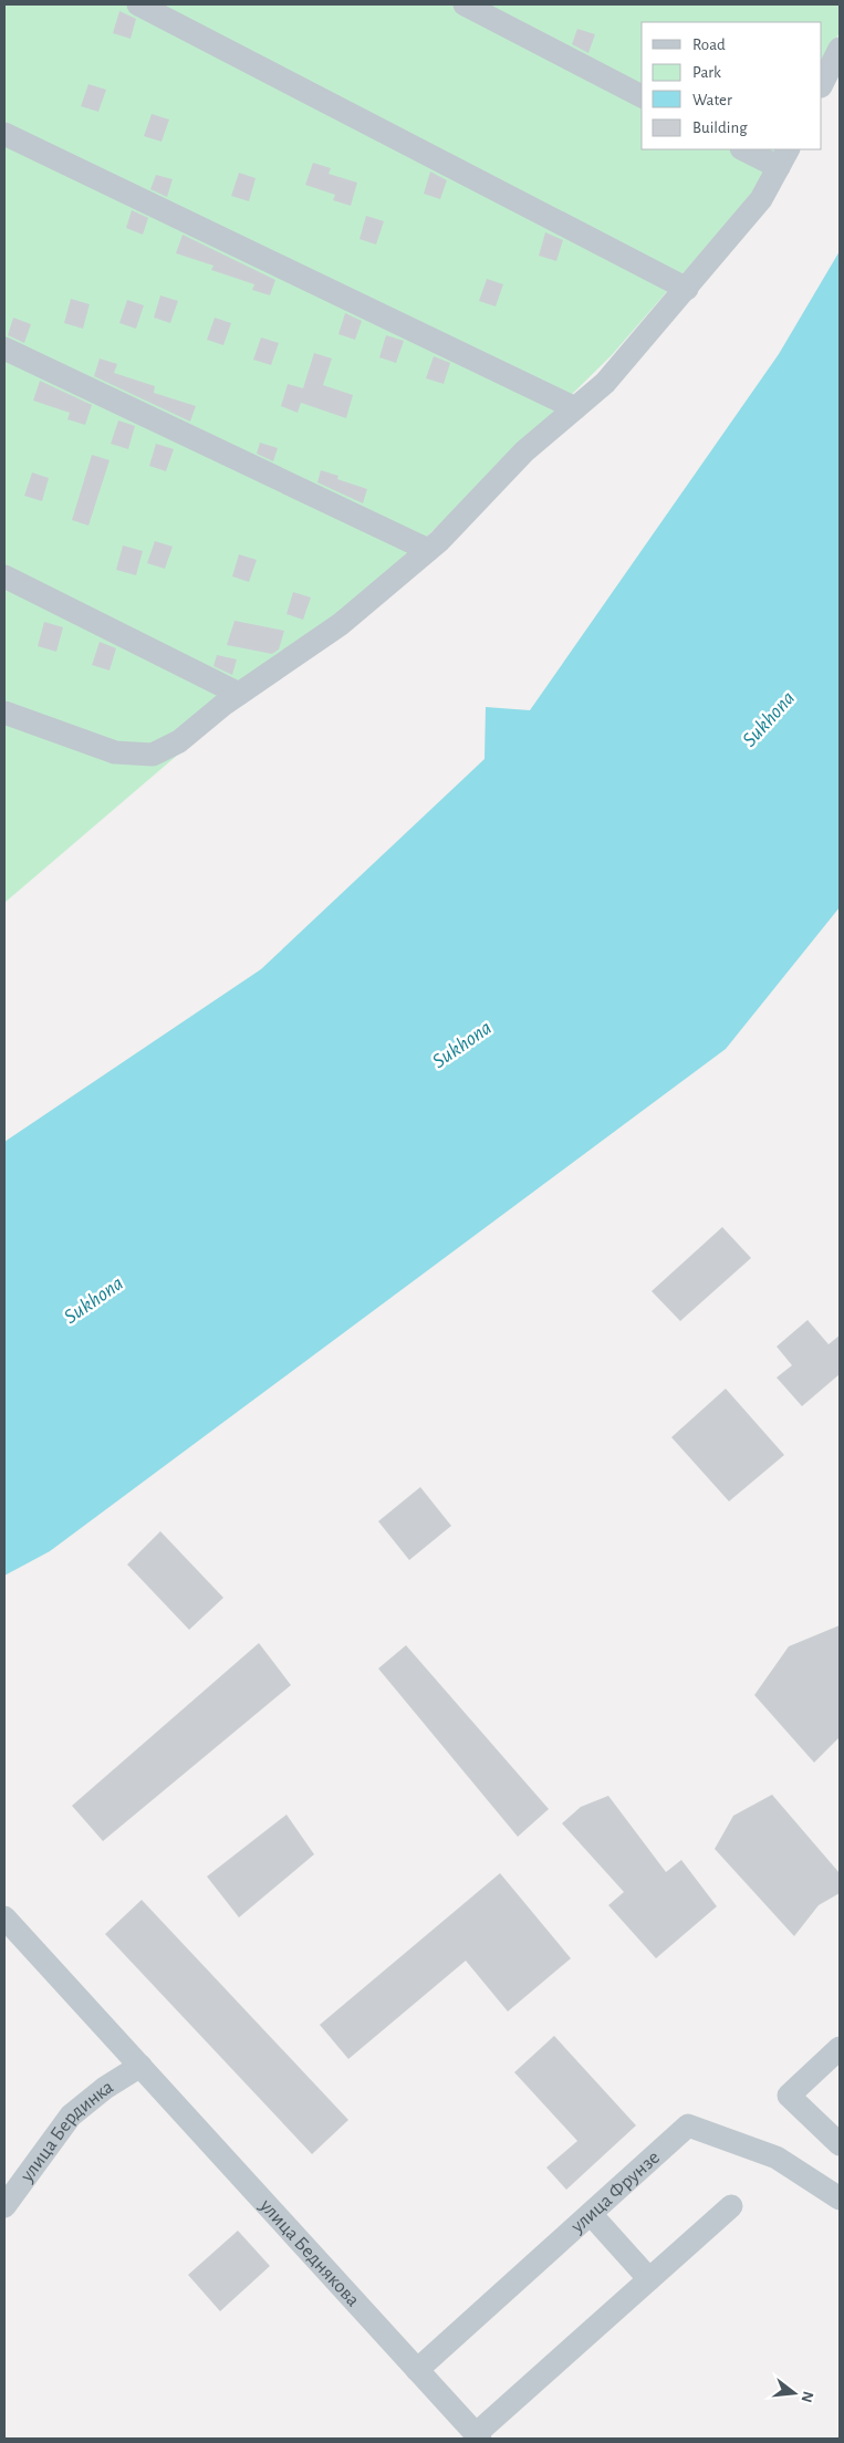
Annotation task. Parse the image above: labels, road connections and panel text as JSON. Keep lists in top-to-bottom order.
{
  "streets": {
    "street": ["улица Бердинка", "улица Фрунзе", "улица Беднякова"]
  },
  "crossings": [
    ["улица Бердинка", "улица Беднякова"],
    ["улица Фрунзе", "улица Беднякова"]
  ],
  "water": ["Sukhona"],
  "legend": [
    "Road",
    "Park",
    "Water",
    "Building"
  ],
  "north": "right"
}
